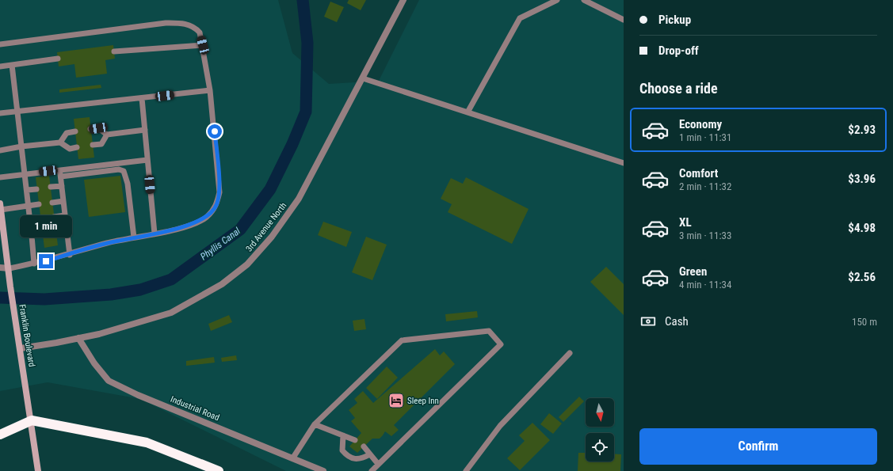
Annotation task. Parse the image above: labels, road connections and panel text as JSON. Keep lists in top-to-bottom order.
{
  "streets": {
    "main road": ["Franklin Boulevard"],
    "street": ["3rd Avenue North", "Industrial Road"]
  },
  "crossings": [
    ["3rd Avenue North", "Franklin Boulevard"],
    ["3rd Avenue North", "Industrial Road"]
  ],
  "water": ["Phyllis Canal"],
  "places": {
    "hotel": ["Sleep Inn"]
  },
  "north": "bottom",
  "page": {
    "banner": ["Pickup", "Drop-off"],
    "heading": "Choose a ride",
    "list": [
      {
        "name": "Economy",
        "note": "1 min · 11:31",
        "value": "$2.93"
      },
      {
        "name": "Comfort",
        "note": "2 min · 11:32",
        "value": "$3.96"
      },
      {
        "name": "XL",
        "note": "3 min · 11:33",
        "value": "$4.98"
      },
      {
        "name": "Green",
        "note": "4 min · 11:34",
        "value": "$2.56"
      }
    ],
    "bubble": "1 min",
    "pay": ["Cash", "150 m"],
    "buttons": "Confirm"
  }
}
